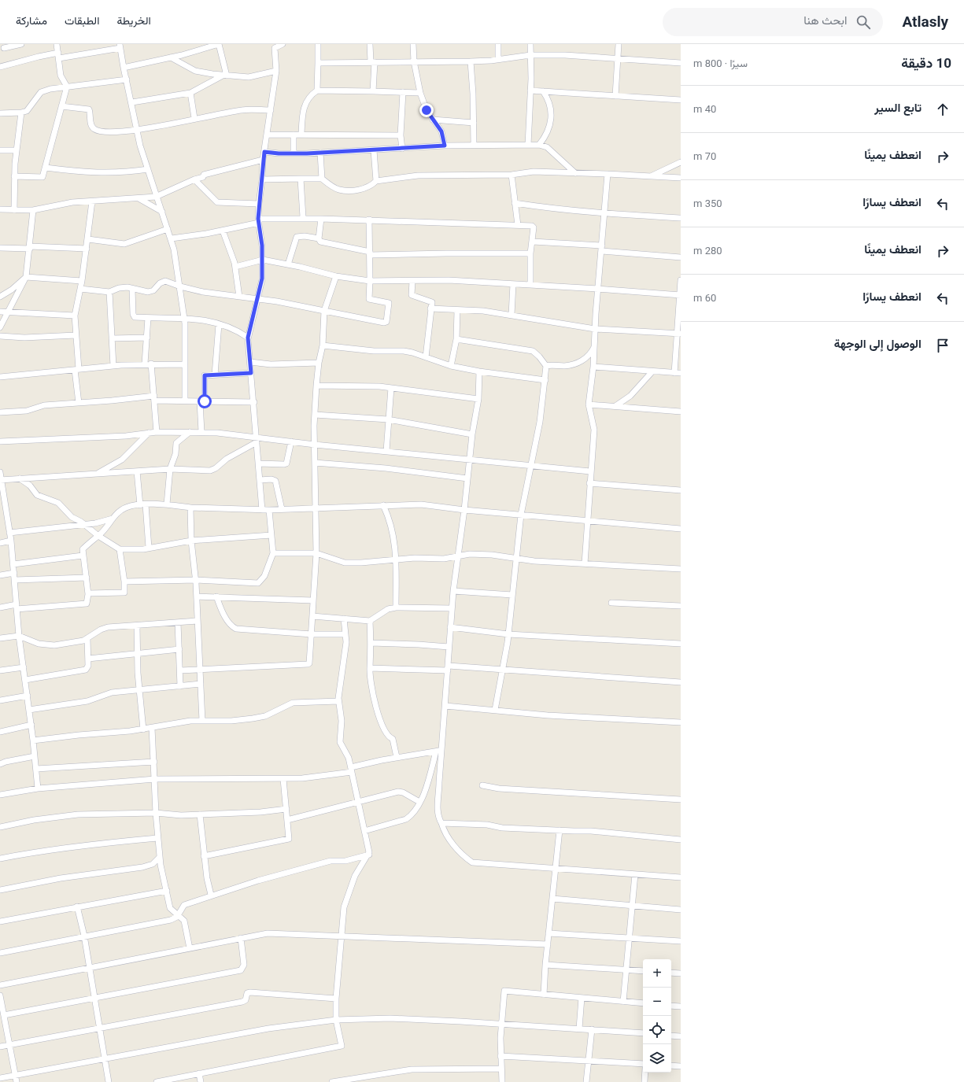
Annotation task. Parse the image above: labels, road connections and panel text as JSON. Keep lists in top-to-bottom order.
{
  "page": {
    "header": "Atlasly",
    "search": "ابحث هنا",
    "nav": ["الخريطة", "الطبقات", "مشاركة"],
    "heading": ["10 دقيقة", "سيرًا · 800 m"],
    "list": [
      ["تابع السير", "40 m"],
      ["انعطف يمينًا", "70 m"],
      ["انعطف يسارًا", "350 m"],
      ["انعطف يمينًا", "280 m"],
      ["انعطف يسارًا", "60 m"],
      "الوصول إلى الوجهة"
    ],
    "map_buttons": ["+", "−"]
  }
}
